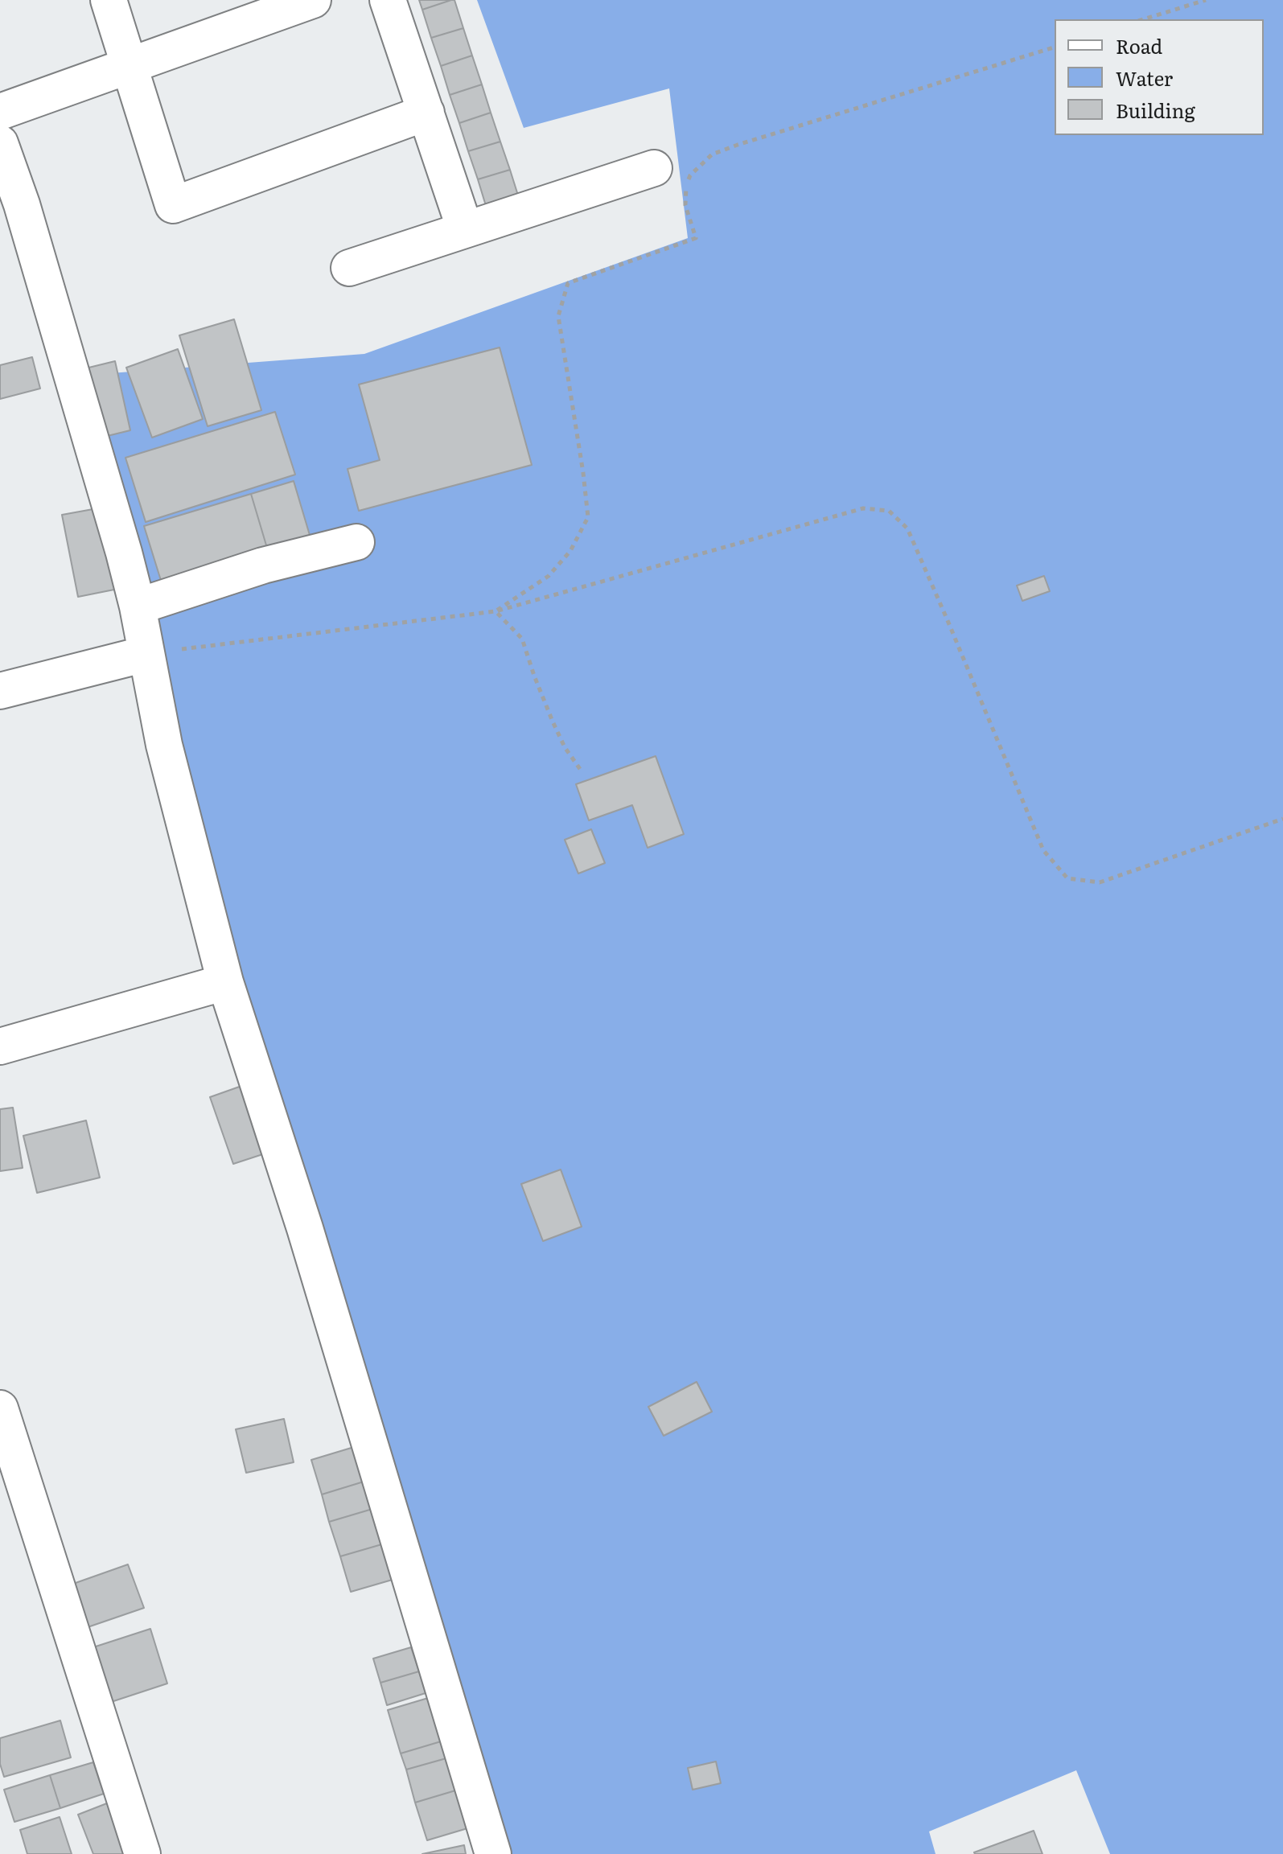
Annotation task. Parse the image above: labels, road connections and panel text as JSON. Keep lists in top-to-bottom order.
{
  "legend": ["Road", "Water", "Building"]
}
